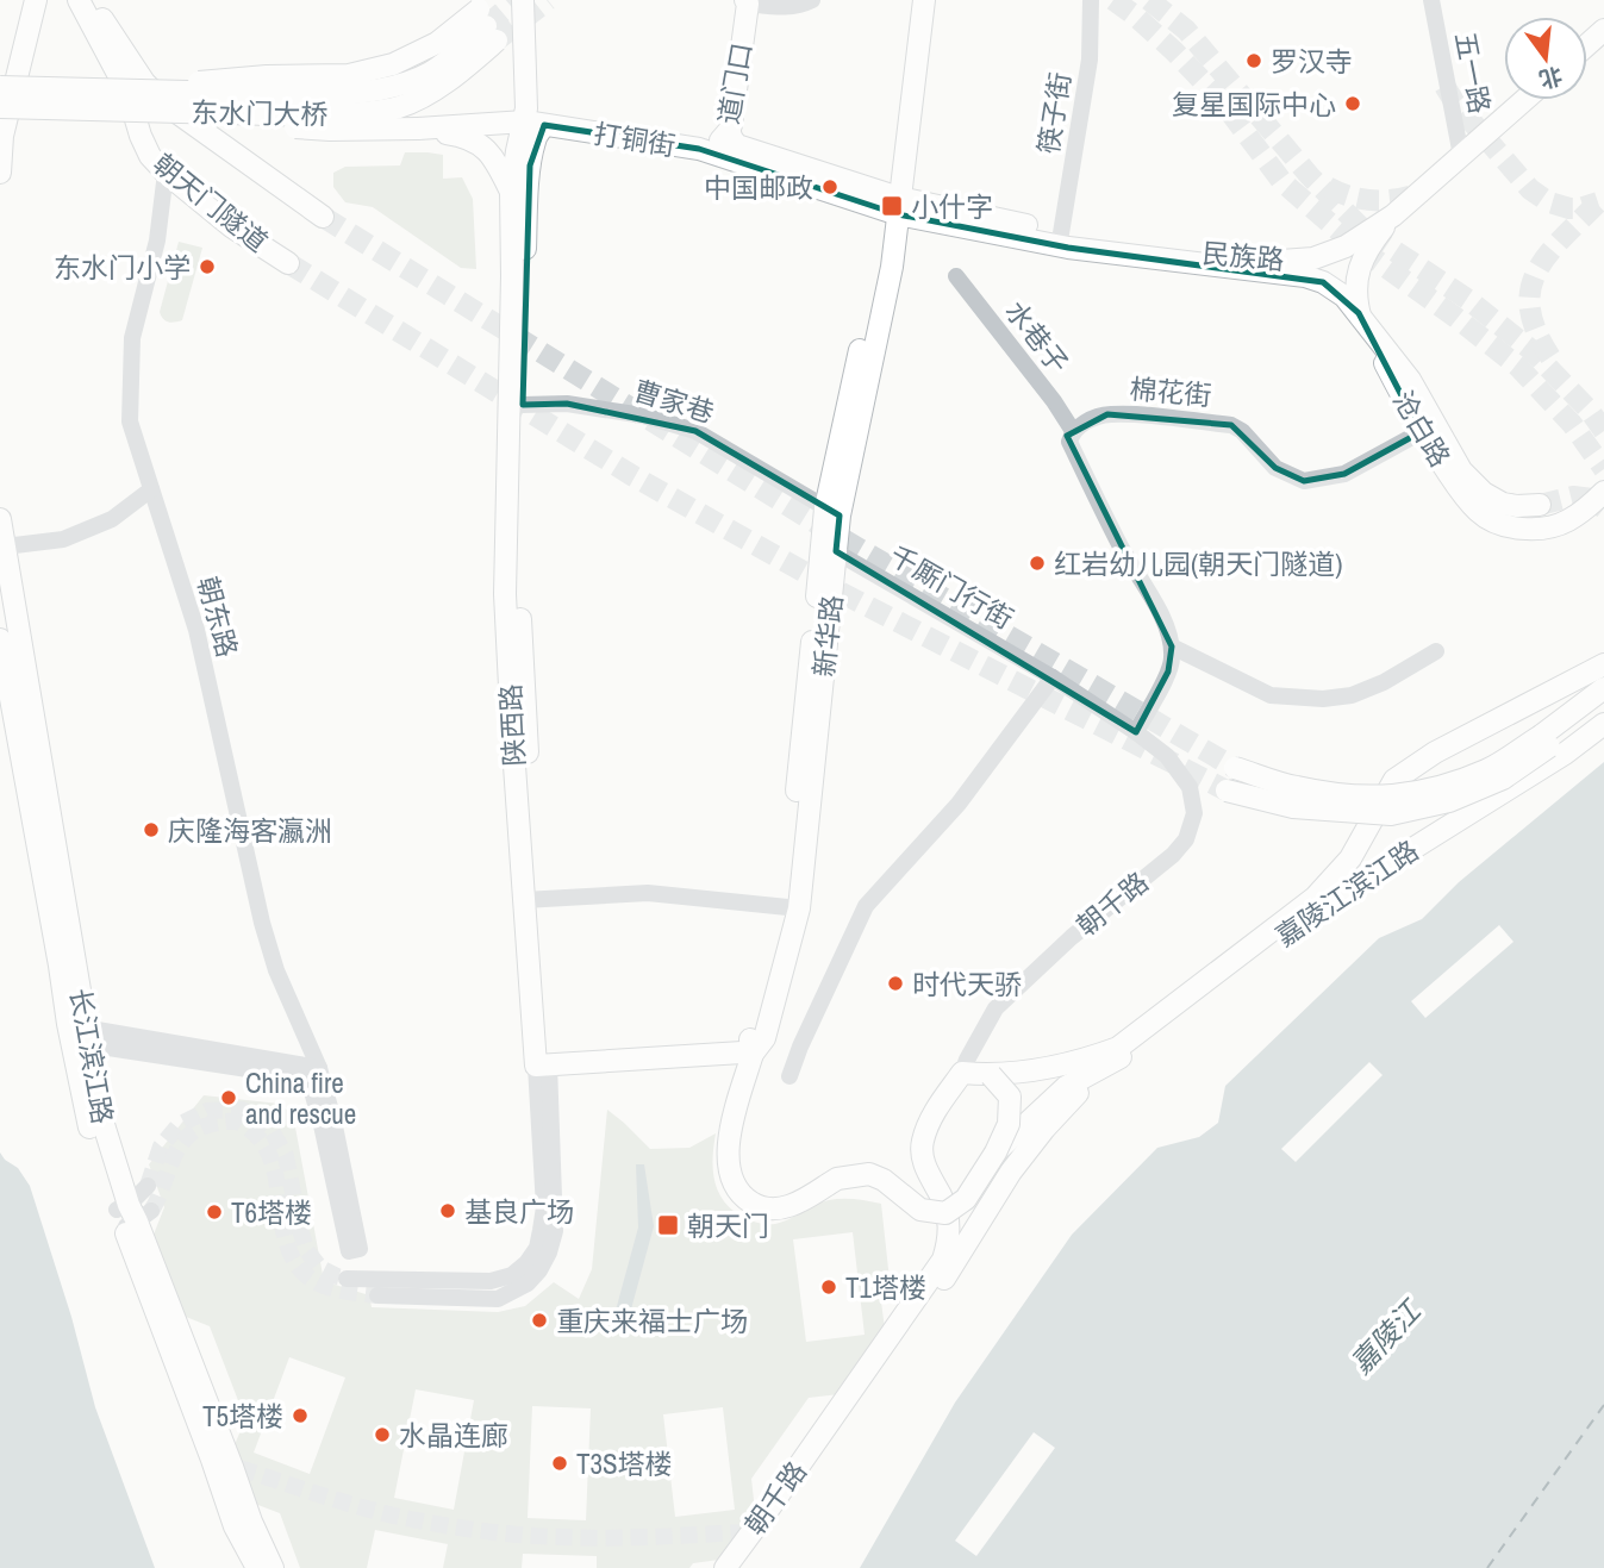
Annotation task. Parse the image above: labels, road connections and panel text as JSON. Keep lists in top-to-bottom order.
{
  "streets": {
    "main road": [
      "道门口",
      "东水门大桥",
      "打铜街",
      "朝天门隧道",
      "民族路",
      "沧白路",
      "新华路",
      "陕西路",
      "嘉陵江滨江路",
      "朝千路",
      "长江滨江路"
    ],
    "street": [
      "五一路",
      "筷子街",
      "水巷子",
      "棉花街",
      "曹家巷",
      "千厮门行街",
      "朝东路"
    ]
  },
  "crossings": [
    ["五一路", "民族路"],
    ["道门口", "打铜街"],
    ["东水门大桥", "打铜街"],
    ["东水门大桥", "朝天门隧道"],
    ["筷子街", "民族路"],
    ["打铜街", "朝天门隧道"],
    ["打铜街", "民族路"],
    ["打铜街", "新华路"],
    ["打铜街", "陕西路"],
    ["朝天门隧道", "朝东路"],
    ["民族路", "沧白路"],
    ["民族路", "新华路"],
    ["水巷子", "棉花街"],
    ["棉花街", "沧白路"],
    ["曹家巷", "新华路"],
    ["曹家巷", "陕西路"],
    ["千厮门行街", "新华路"],
    ["千厮门行街", "朝千路"],
    ["嘉陵江滨江路", "朝千路"]
  ],
  "water": ["嘉陵江"],
  "places": {
    "other": [
      "罗汉寺",
      "复星国际中心",
      "中国邮政",
      "东水门小学",
      "红岩幼儿园(朝天门隧道)",
      "庆隆海客瀛洲",
      "时代天骄",
      "China fire and rescue",
      "基良广场",
      "T6塔楼",
      "T1塔楼",
      "重庆来福士广场",
      "T5塔楼",
      "水晶连廊",
      "T3S塔楼"
    ],
    "transit": ["小什字", "朝天门"]
  },
  "north": "bottom"
}
